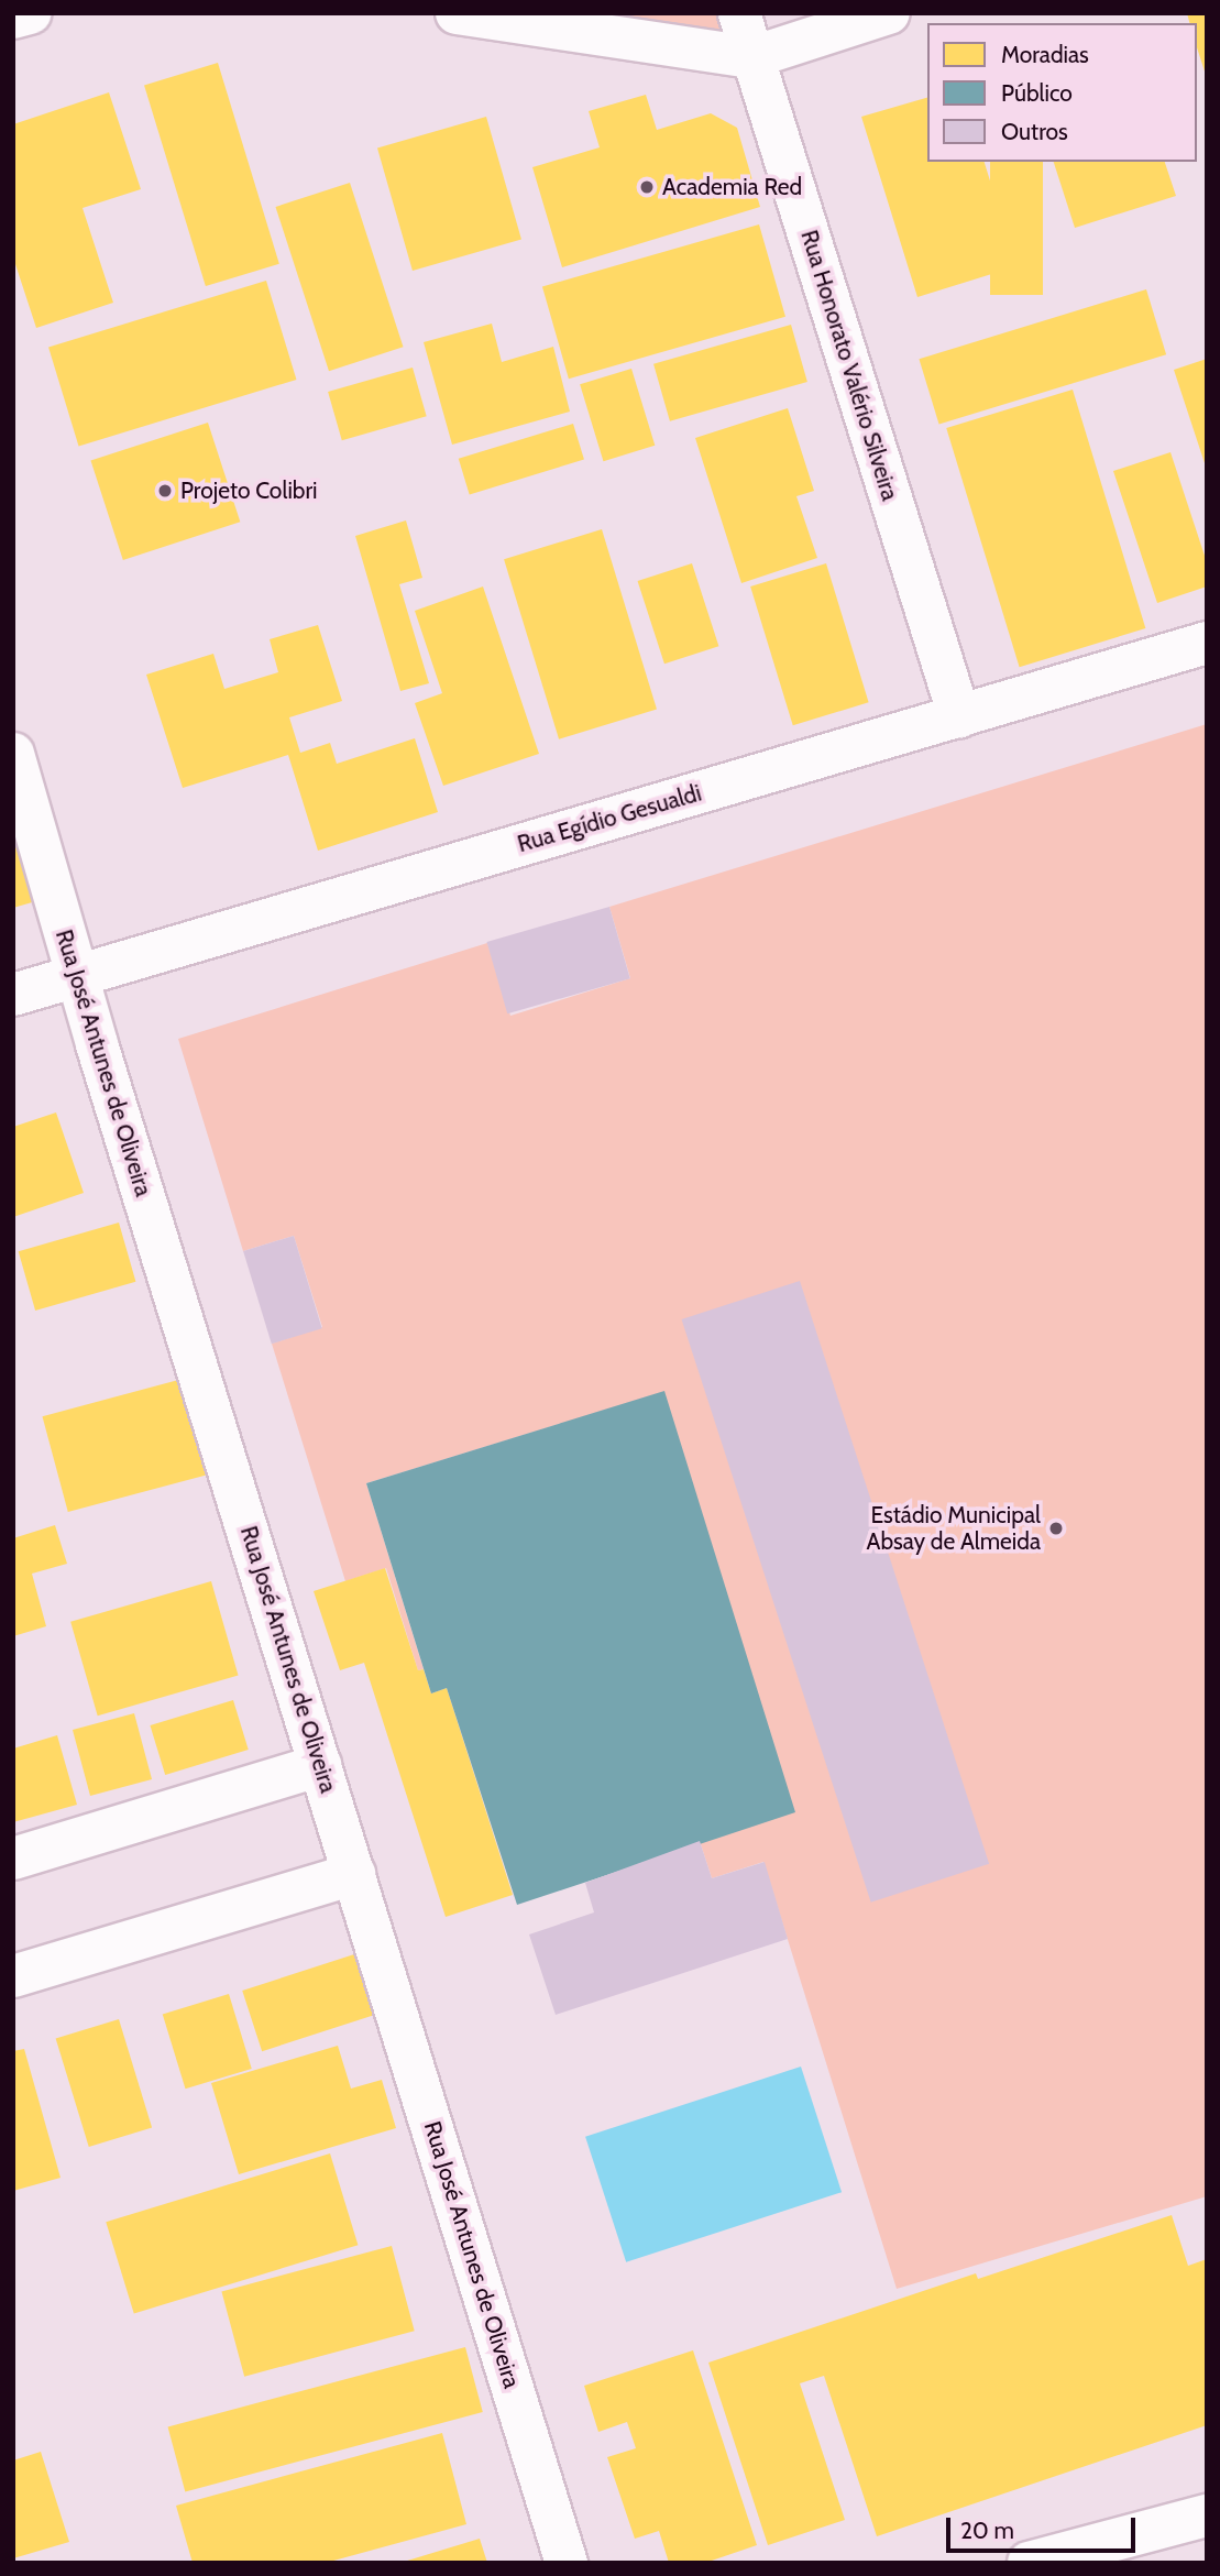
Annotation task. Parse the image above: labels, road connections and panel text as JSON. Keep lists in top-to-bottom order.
{
  "streets": {
    "street": ["Rua Honorato Valério Silveira", "Rua Egídio Gesualdi", "Rua José Antunes de Oliveira"]
  },
  "crossings": [
    ["Rua Honorato Valério Silveira", "Rua Egídio Gesualdi"],
    ["Rua Egídio Gesualdi", "Rua José Antunes de Oliveira"]
  ],
  "places": ["Academia Red", "Projeto Colibri", "Estádio Municipal Absay de Almeida"],
  "legend": ["Moradias", "Público", "Outros"],
  "scale_bar": "20 m"
}
